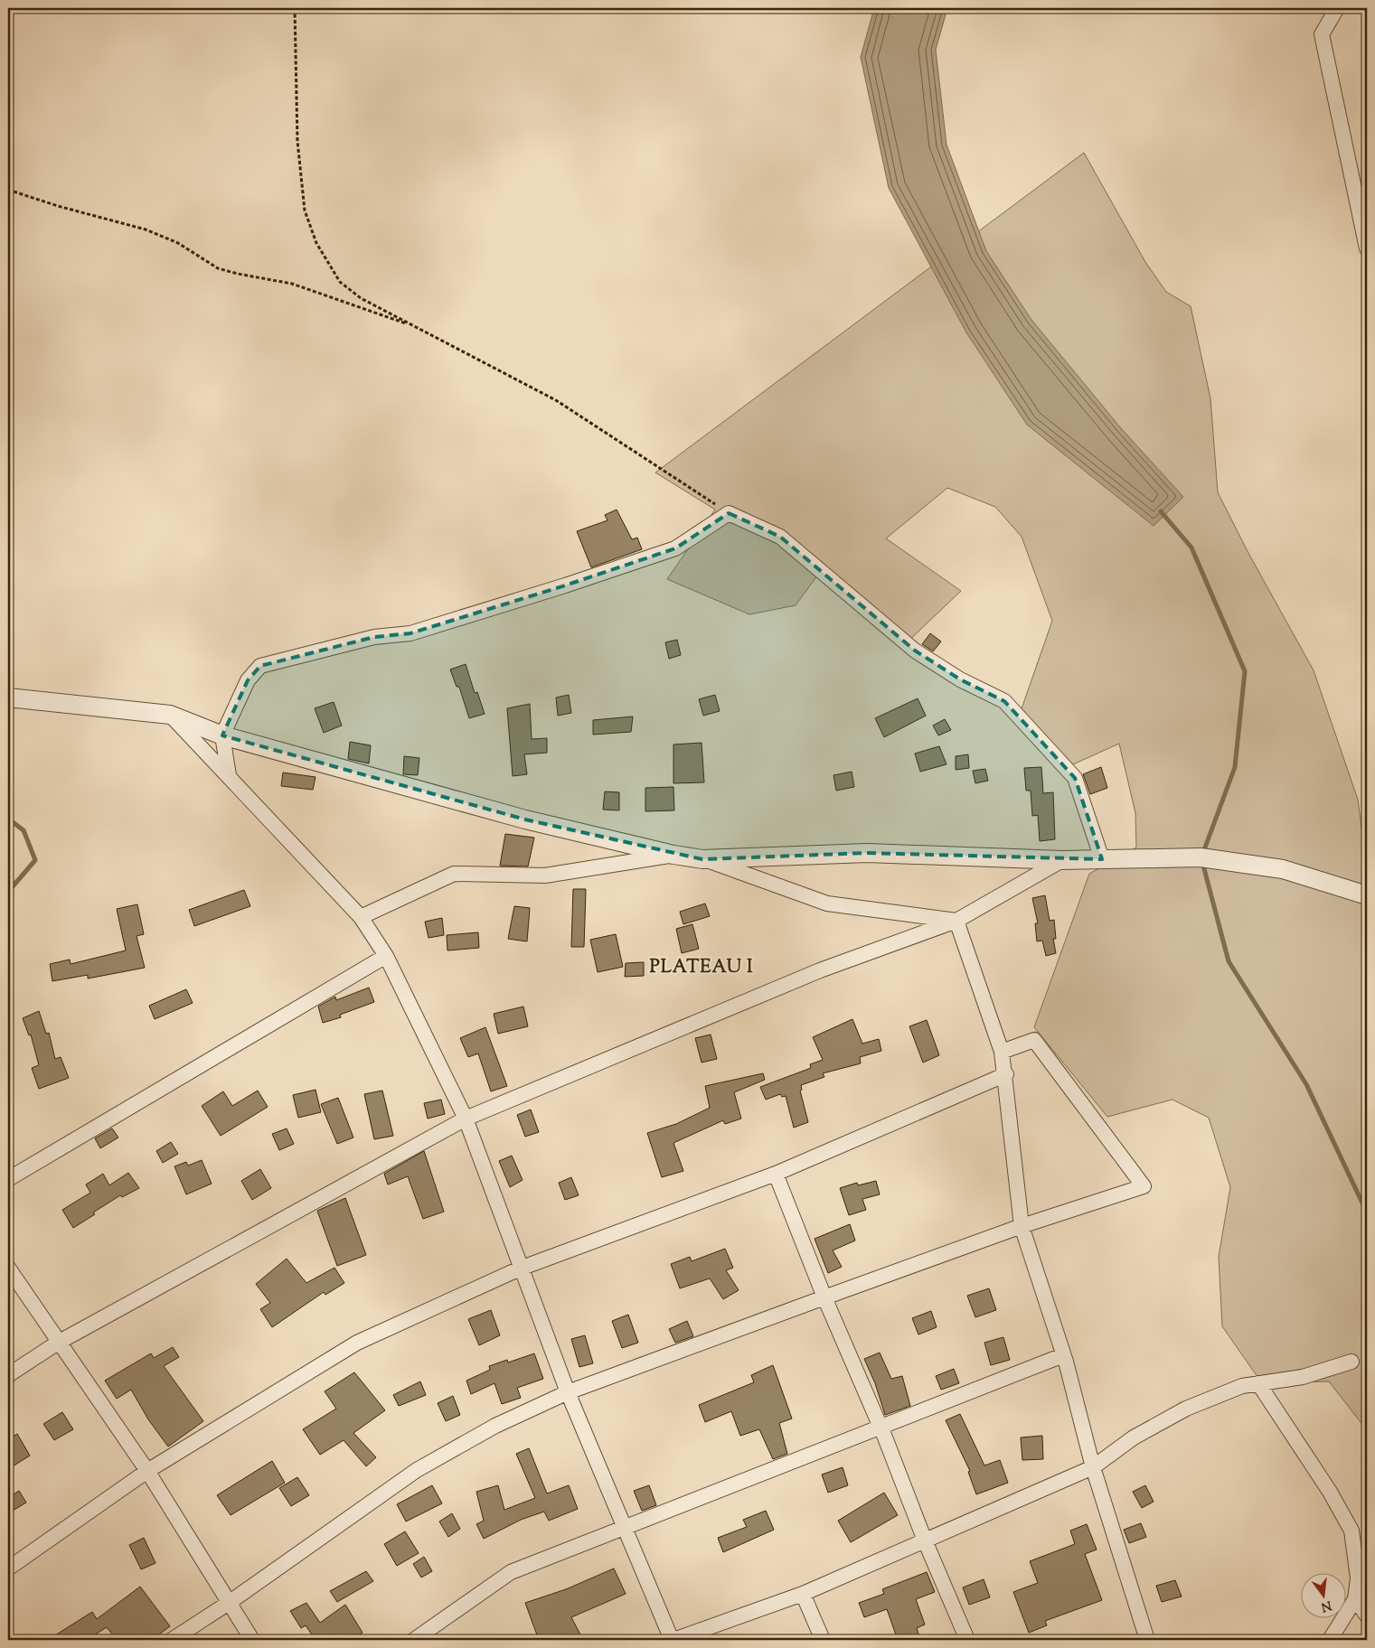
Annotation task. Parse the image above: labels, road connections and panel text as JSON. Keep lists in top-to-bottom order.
{
  "districts": ["PLATEAU I"],
  "north": "bottom"
}
